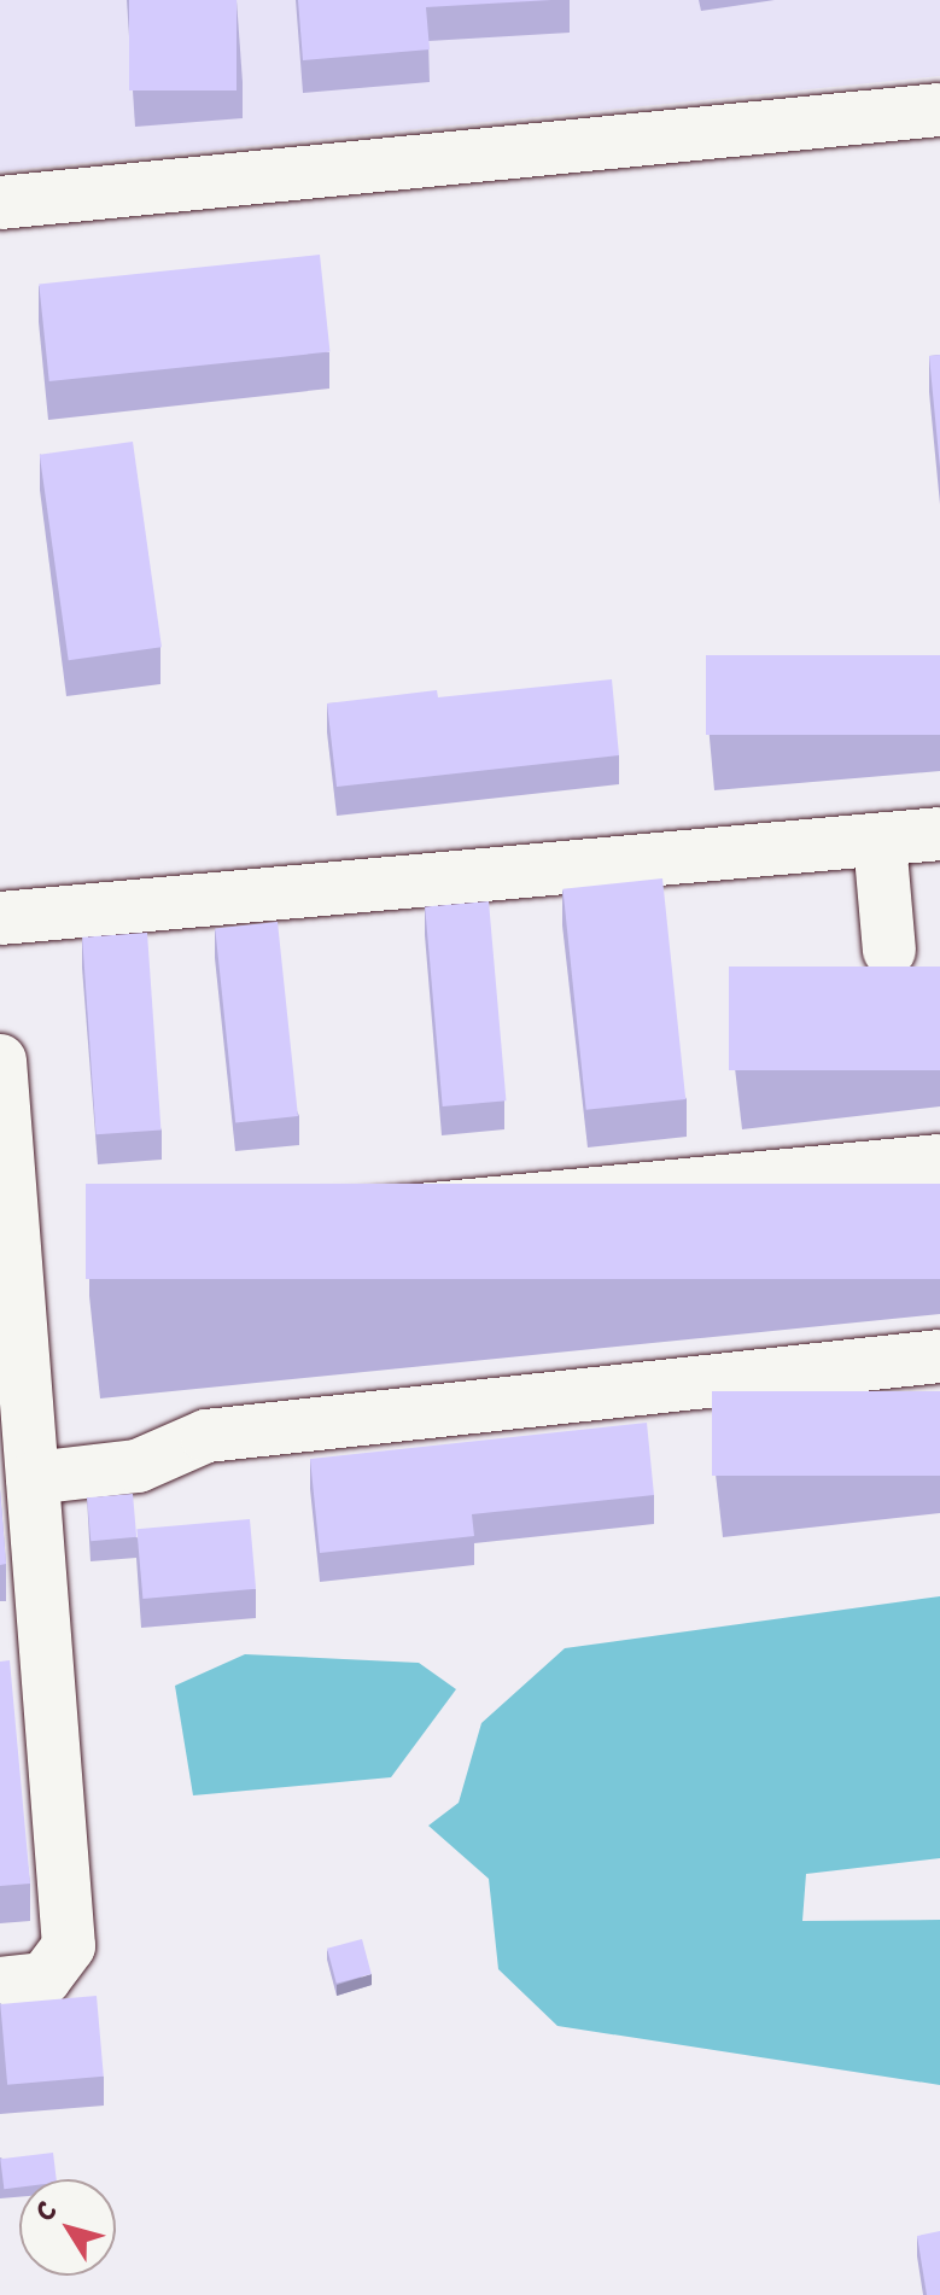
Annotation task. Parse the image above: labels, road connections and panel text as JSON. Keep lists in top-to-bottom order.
{
  "north": "top left"
}
